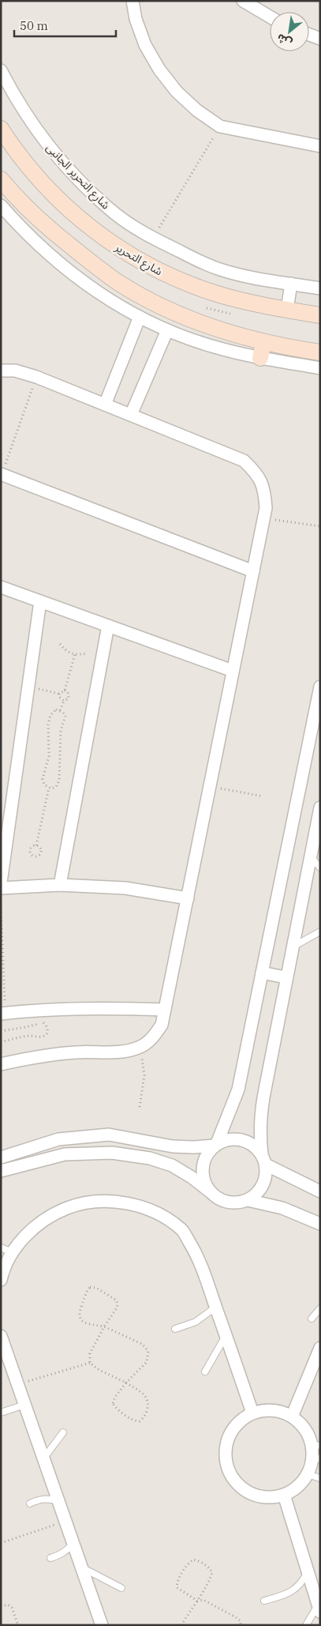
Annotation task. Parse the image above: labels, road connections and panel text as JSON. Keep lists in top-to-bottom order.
{
  "streets": {
    "street": ["شارع التحرير الجانبى", "شارع التحرير"]
  },
  "scale_bar": "50 m",
  "north": "bottom left"
}
